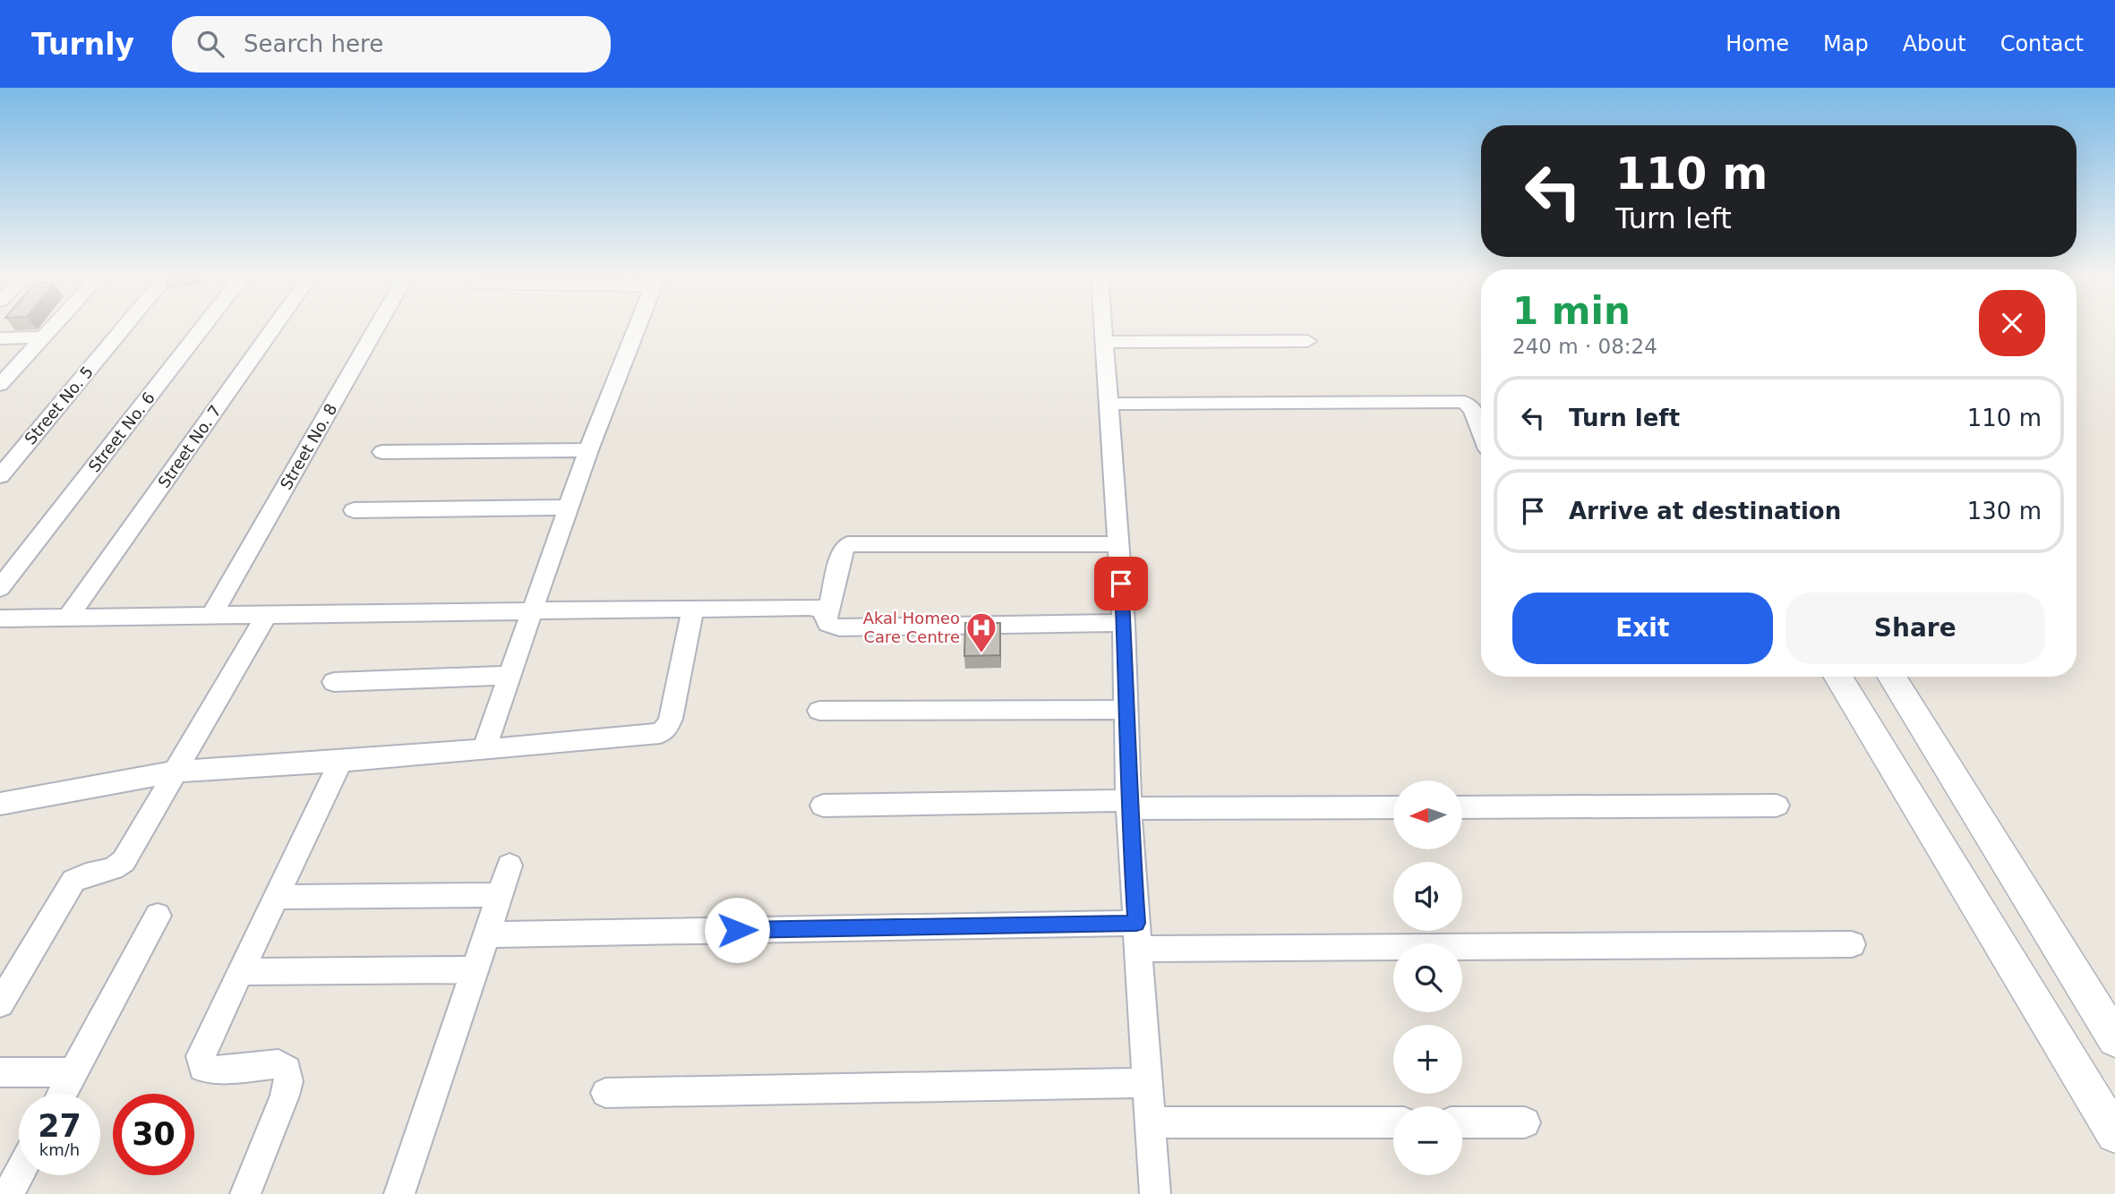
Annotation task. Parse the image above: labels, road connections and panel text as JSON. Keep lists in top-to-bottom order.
{
  "streets": {
    "street": [
      "Street No. 5",
      "Street No. 6",
      "Street No. 7",
      "Street No. 8"
    ]
  },
  "places": {
    "hospital": ["Akal Homeo Care Centre"]
  },
  "north": "left",
  "page": {
    "header": "Turnly",
    "search": "Search here",
    "nav": [
      "Home",
      "Map",
      "About",
      "Contact"
    ],
    "turn": ["110 m", "Turn left"],
    "heading": ["1 min", "240 m · 08:24"],
    "list": [
      {
        "name": "Turn left",
        "value": "110 m"
      },
      {
        "name": "Arrive at destination",
        "value": "130 m"
      }
    ],
    "buttons": ["Exit", "Share"],
    "map_buttons": ["+", "−"],
    "speed": "27 km/h",
    "limit": "30"
  }
}
